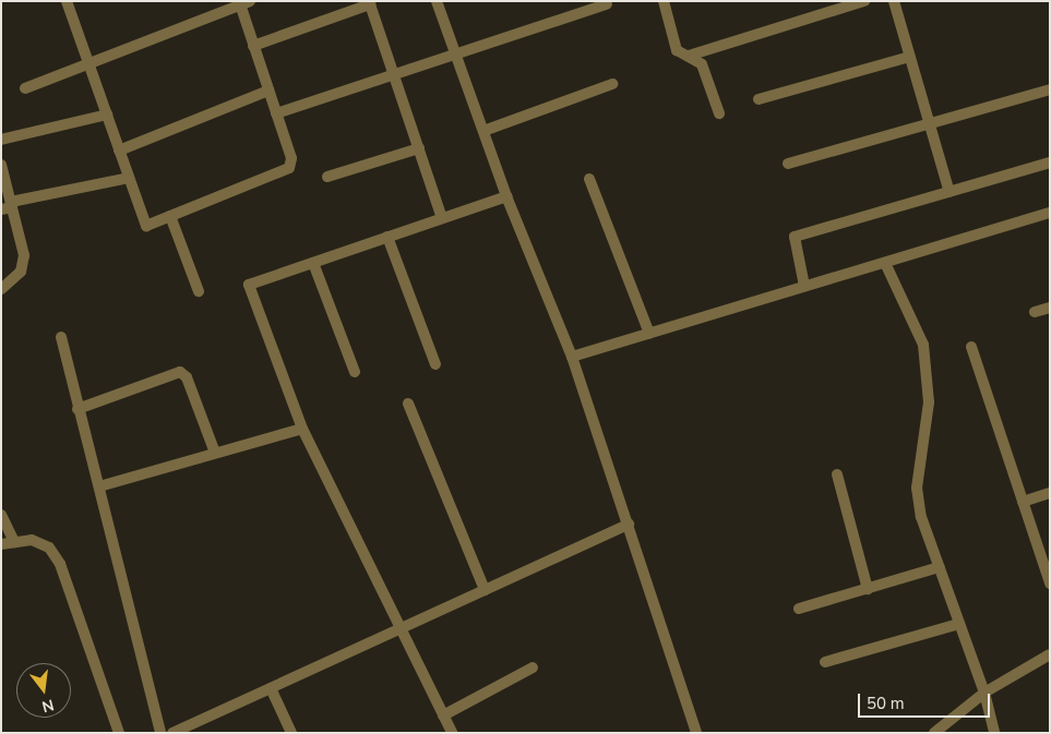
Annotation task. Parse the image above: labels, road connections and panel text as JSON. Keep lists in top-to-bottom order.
{
  "scale_bar": "50 m",
  "north": "bottom"
}
